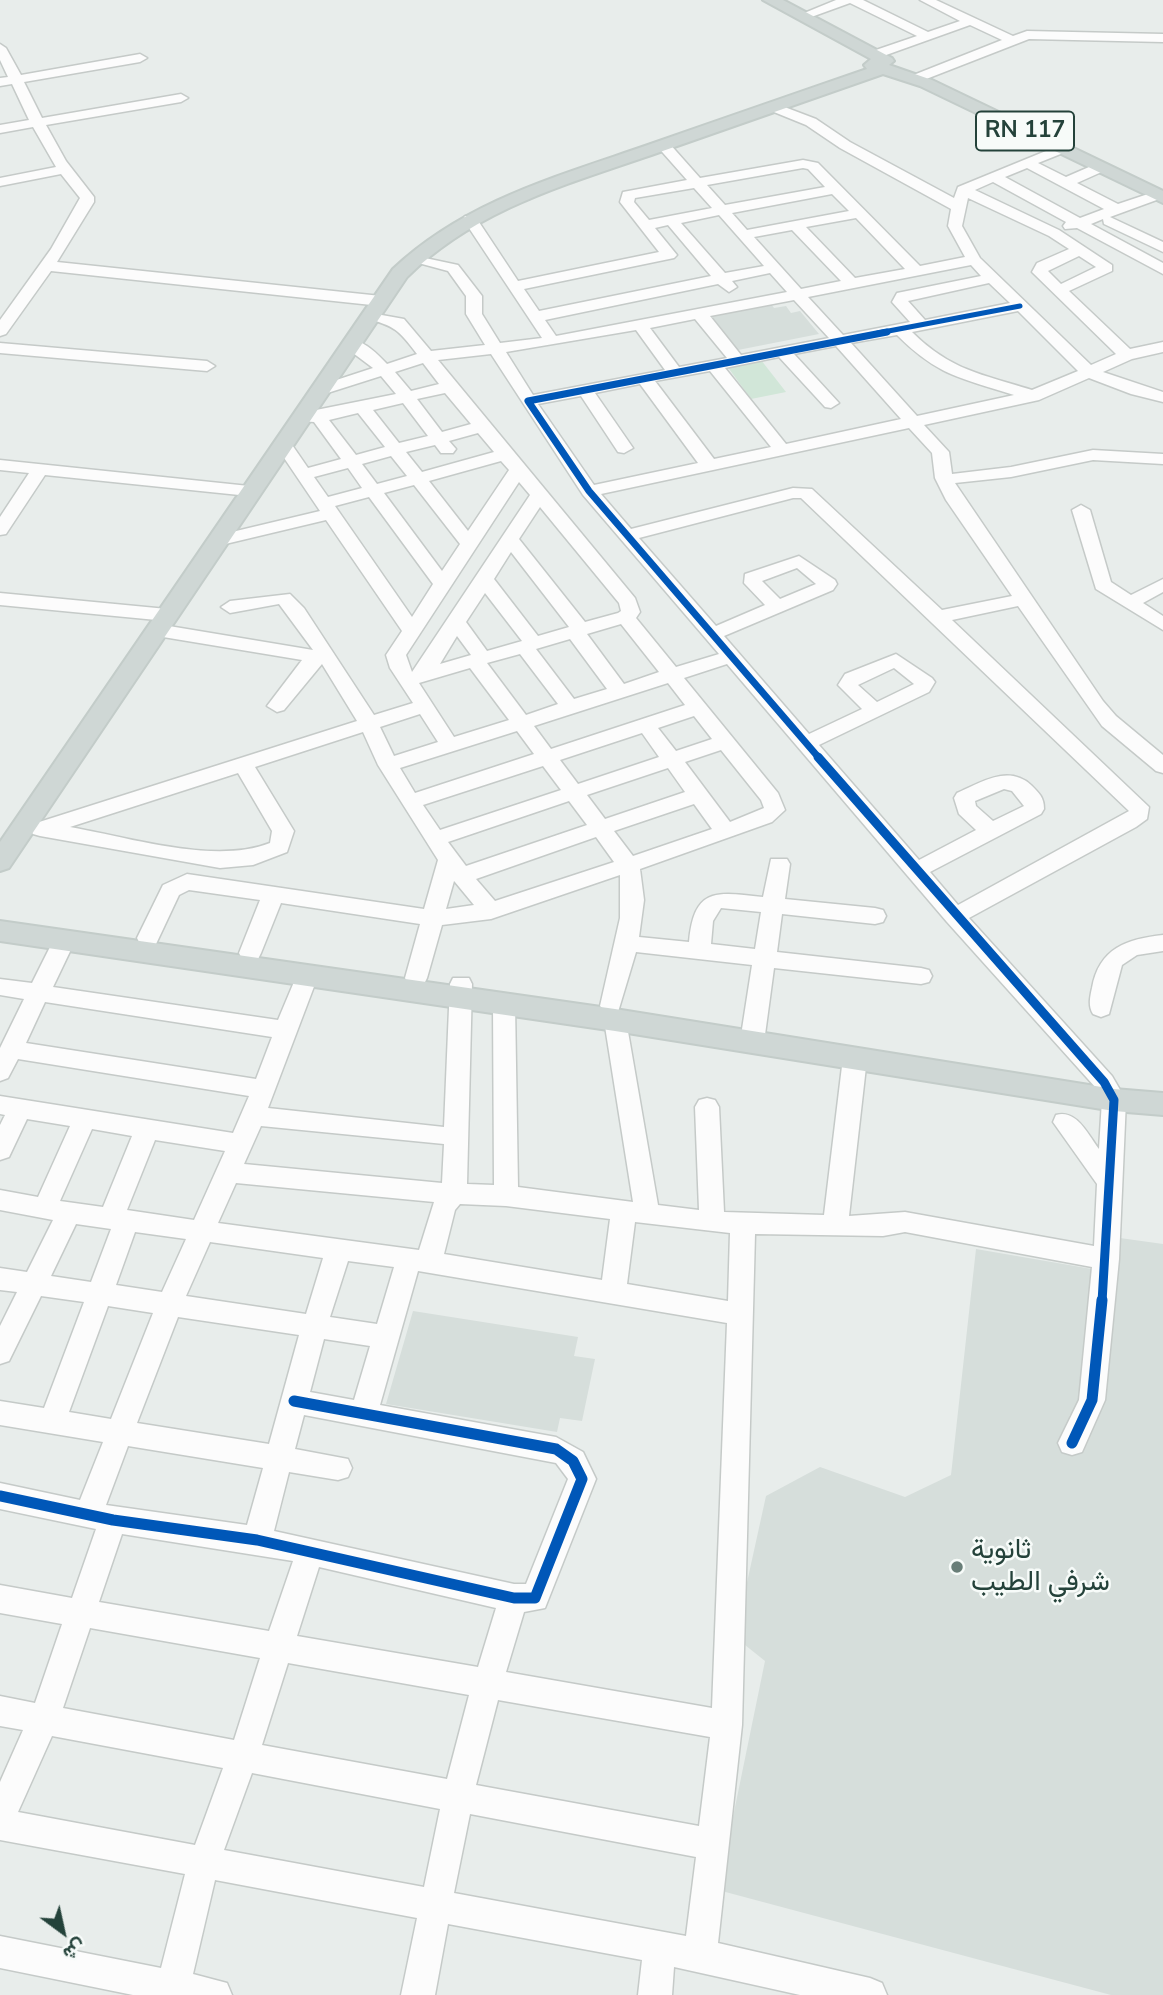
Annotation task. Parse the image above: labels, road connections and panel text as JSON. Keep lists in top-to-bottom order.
{
  "streets": {
    "main road": ["RN 117"]
  },
  "places": ["ثانوية شرفي الطيب"],
  "north": "bottom right"
}
